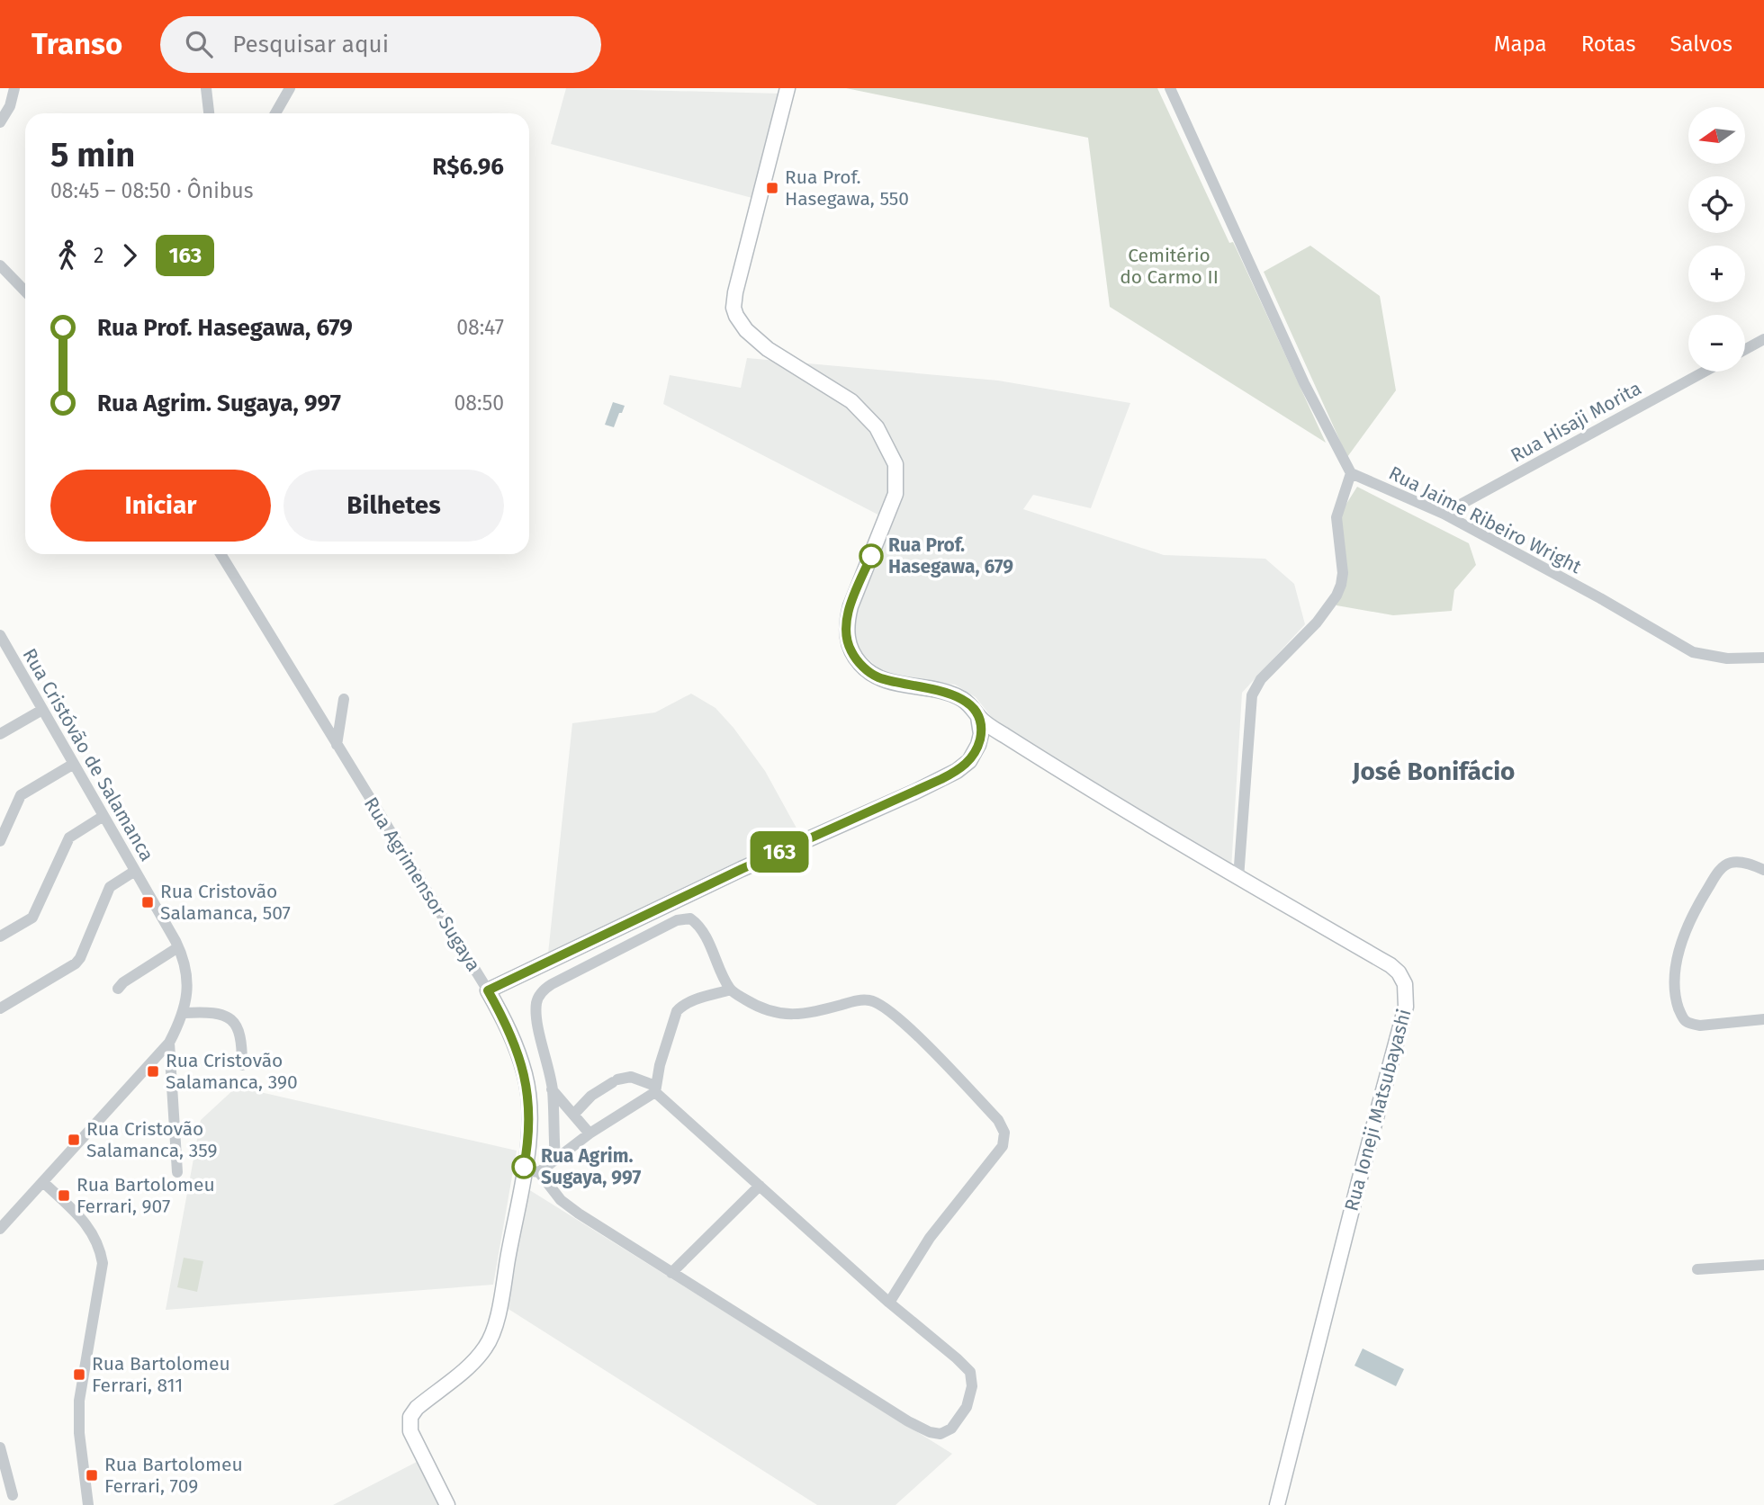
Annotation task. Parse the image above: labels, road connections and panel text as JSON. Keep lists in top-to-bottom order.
{
  "streets": {
    "main road": ["Rua Agrimensor Sugaya", "Rua Ioneji Matsubayashi"],
    "street": ["Rua Hisaji Morita", "Rua Jaime Ribeiro Wright", "Rua Cristóvão de Salamanca"]
  },
  "crossings": [
    ["Rua Hisaji Morita", "Rua Jaime Ribeiro Wright"]
  ],
  "districts": ["José Bonifácio"],
  "parks": ["Cemitério do Carmo II"],
  "places": {
    "transit": [
      "Rua Prof. Hasegawa, 550",
      "Rua Cristovão Salamanca, 507",
      "Rua Cristovão Salamanca, 390",
      "Rua Cristovão Salamanca, 359",
      "Rua Bartolomeu Ferrari, 907",
      "Rua Bartolomeu Ferrari, 811",
      "Rua Bartolomeu Ferrari, 709"
    ],
    "other": ["Rua Prof. Hasegawa, 679", "Rua Agrim. Sugaya, 997"]
  },
  "lines": ["bus line 163"],
  "north": "left",
  "page": {
    "header": "Transo",
    "search": "Pesquisar aqui",
    "nav": ["Mapa", "Rotas", "Salvos"],
    "on_map": "163",
    "map_buttons": ["+", "−"],
    "heading": ["5 min", "08:45 – 08:50 · Ônibus", "R$6.96"],
    "legs": ["2", "163"],
    "list": [
      {
        "name": "Rua Prof. Hasegawa, 679",
        "value": "08:47"
      },
      {
        "name": "Rua Agrim. Sugaya, 997",
        "value": "08:50"
      }
    ],
    "buttons": ["Iniciar", "Bilhetes"]
  }
}
